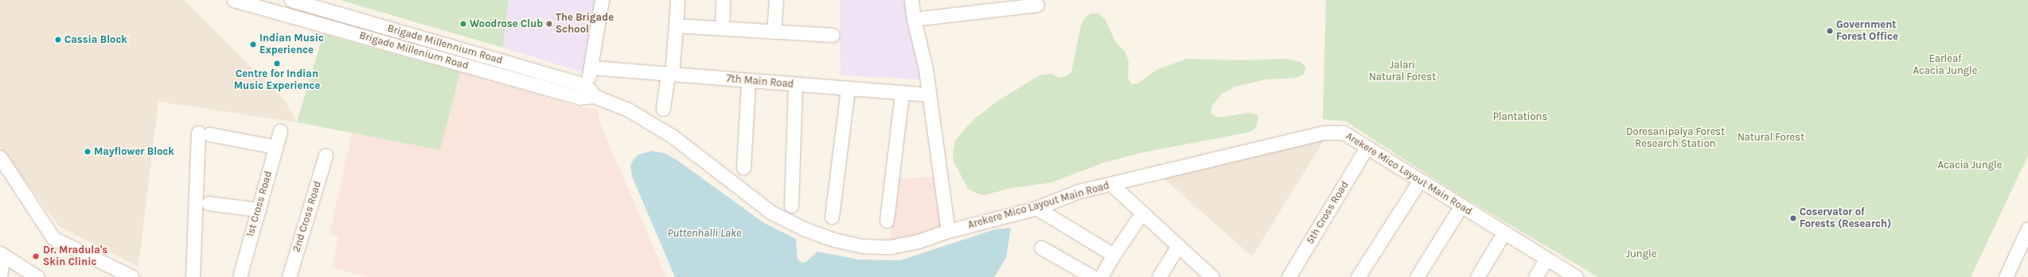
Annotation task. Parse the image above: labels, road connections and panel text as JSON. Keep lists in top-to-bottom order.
{
  "streets": {
    "street": [
      "Brigade Millennium Road",
      "Brigade Millenium Road",
      "7th Main Road",
      "Arekere Mico Layout Main Road",
      "1st Cross Road",
      "5th Cross Road",
      "2nd Cross Road"
    ]
  },
  "crossings": [
    ["Brigade Millennium Road", "Brigade Millenium Road"],
    ["Brigade Millennium Road", "Arekere Mico Layout Main Road"],
    ["Brigade Millenium Road", "Arekere Mico Layout Main Road"],
    ["Arekere Mico Layout Main Road", "5th Cross Road"]
  ],
  "water": ["Puttenhalli Lake"],
  "parks": [
    "Earleaf Acacia Jungle",
    "Jalari Natural Forest",
    "Plantations",
    "Doresanipalya Forest Research Station",
    "Natural Forest",
    "Acacia Jungle",
    "Jungle"
  ],
  "places": [
    "Woodrose Club",
    "The Brigade School",
    "Government Forest Office",
    "Cassia Block",
    "Indian Music Experience",
    "Centre for Indian Music Experience",
    "Mayflower Block",
    "Coservator of Forests (Research)",
    "Dr. Mradula's Skin Clinic"
  ]
}
